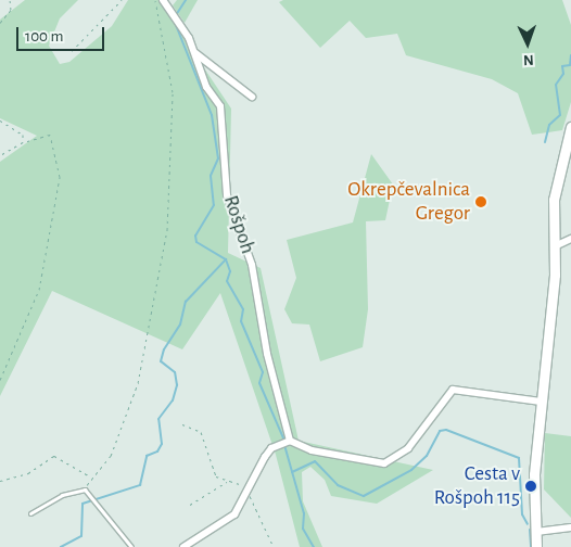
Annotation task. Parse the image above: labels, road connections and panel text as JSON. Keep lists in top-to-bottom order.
{
  "streets": {
    "street": ["Rošpoh"]
  },
  "places": ["Okrepčevalnica Gregor", "Cesta v Rošpoh 115"],
  "scale_bar": "100 m",
  "north": "bottom"
}
